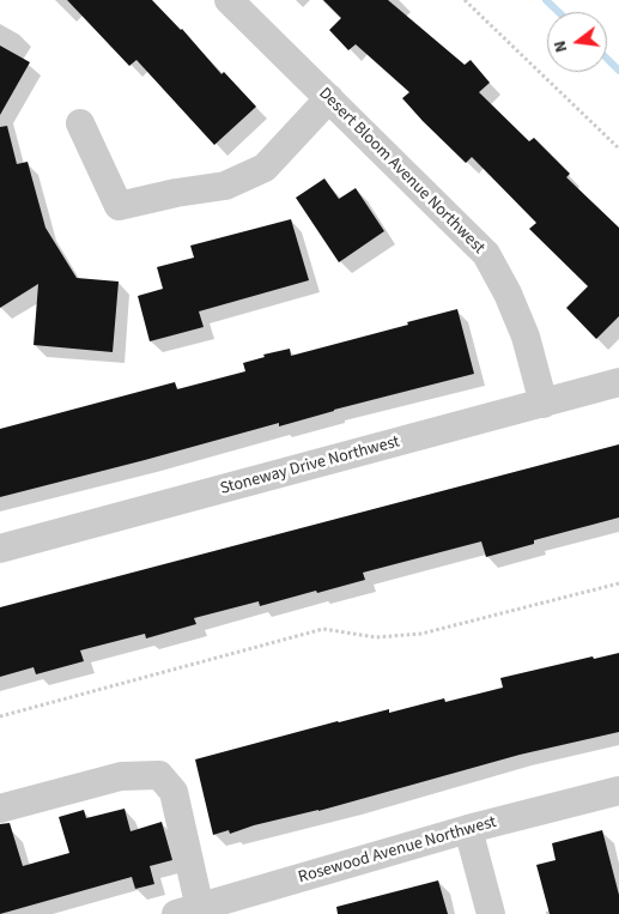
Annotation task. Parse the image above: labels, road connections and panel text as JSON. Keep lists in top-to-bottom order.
{
  "streets": {
    "street": ["Desert Bloom Avenue Northwest", "Stoneway Drive Northwest", "Rosewood Avenue Northwest"]
  },
  "crossings": [
    ["Desert Bloom Avenue Northwest", "Stoneway Drive Northwest"]
  ],
  "north": "left"
}
